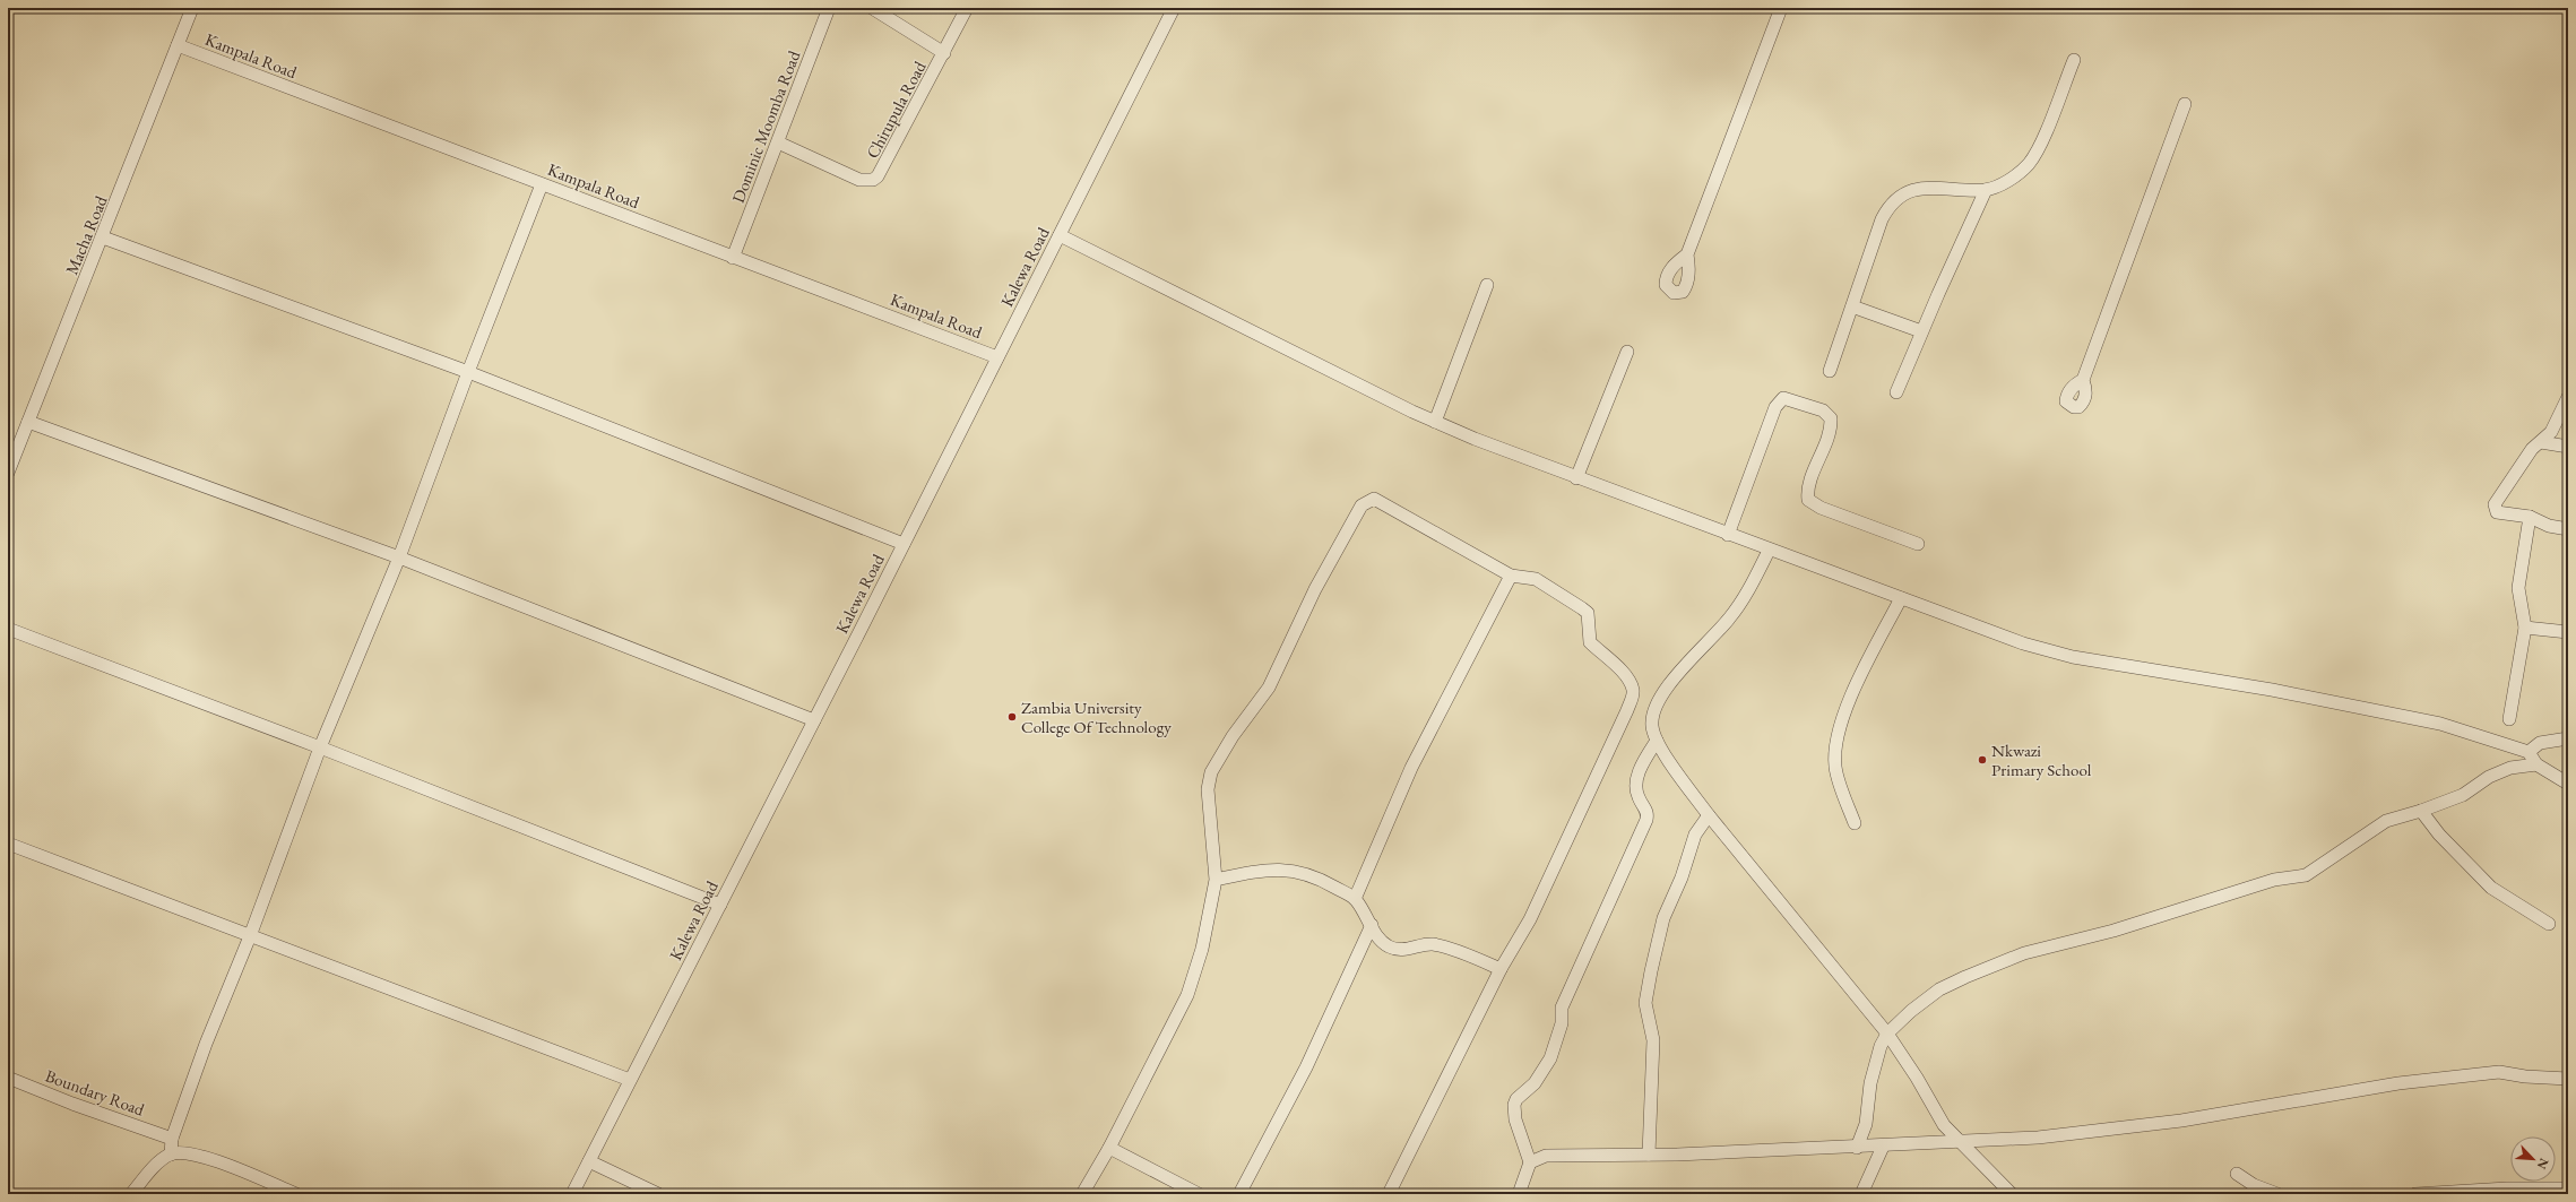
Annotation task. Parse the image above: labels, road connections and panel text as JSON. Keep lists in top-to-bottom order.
{
  "streets": {
    "street": [
      "Kampala Road",
      "Chirupula Road",
      "Dominic Moomba Road",
      "Macha Road",
      "Kalewa Road",
      "Boundary Road"
    ]
  },
  "crossings": [
    ["Kampala Road", "Dominic Moomba Road"],
    ["Kampala Road", "Macha Road"],
    ["Kampala Road", "Kalewa Road"],
    ["Chirupula Road", "Dominic Moomba Road"]
  ],
  "places": ["Zambia University College Of Technology", "Nkwazi Primary School"],
  "north": "bottom right"
}
